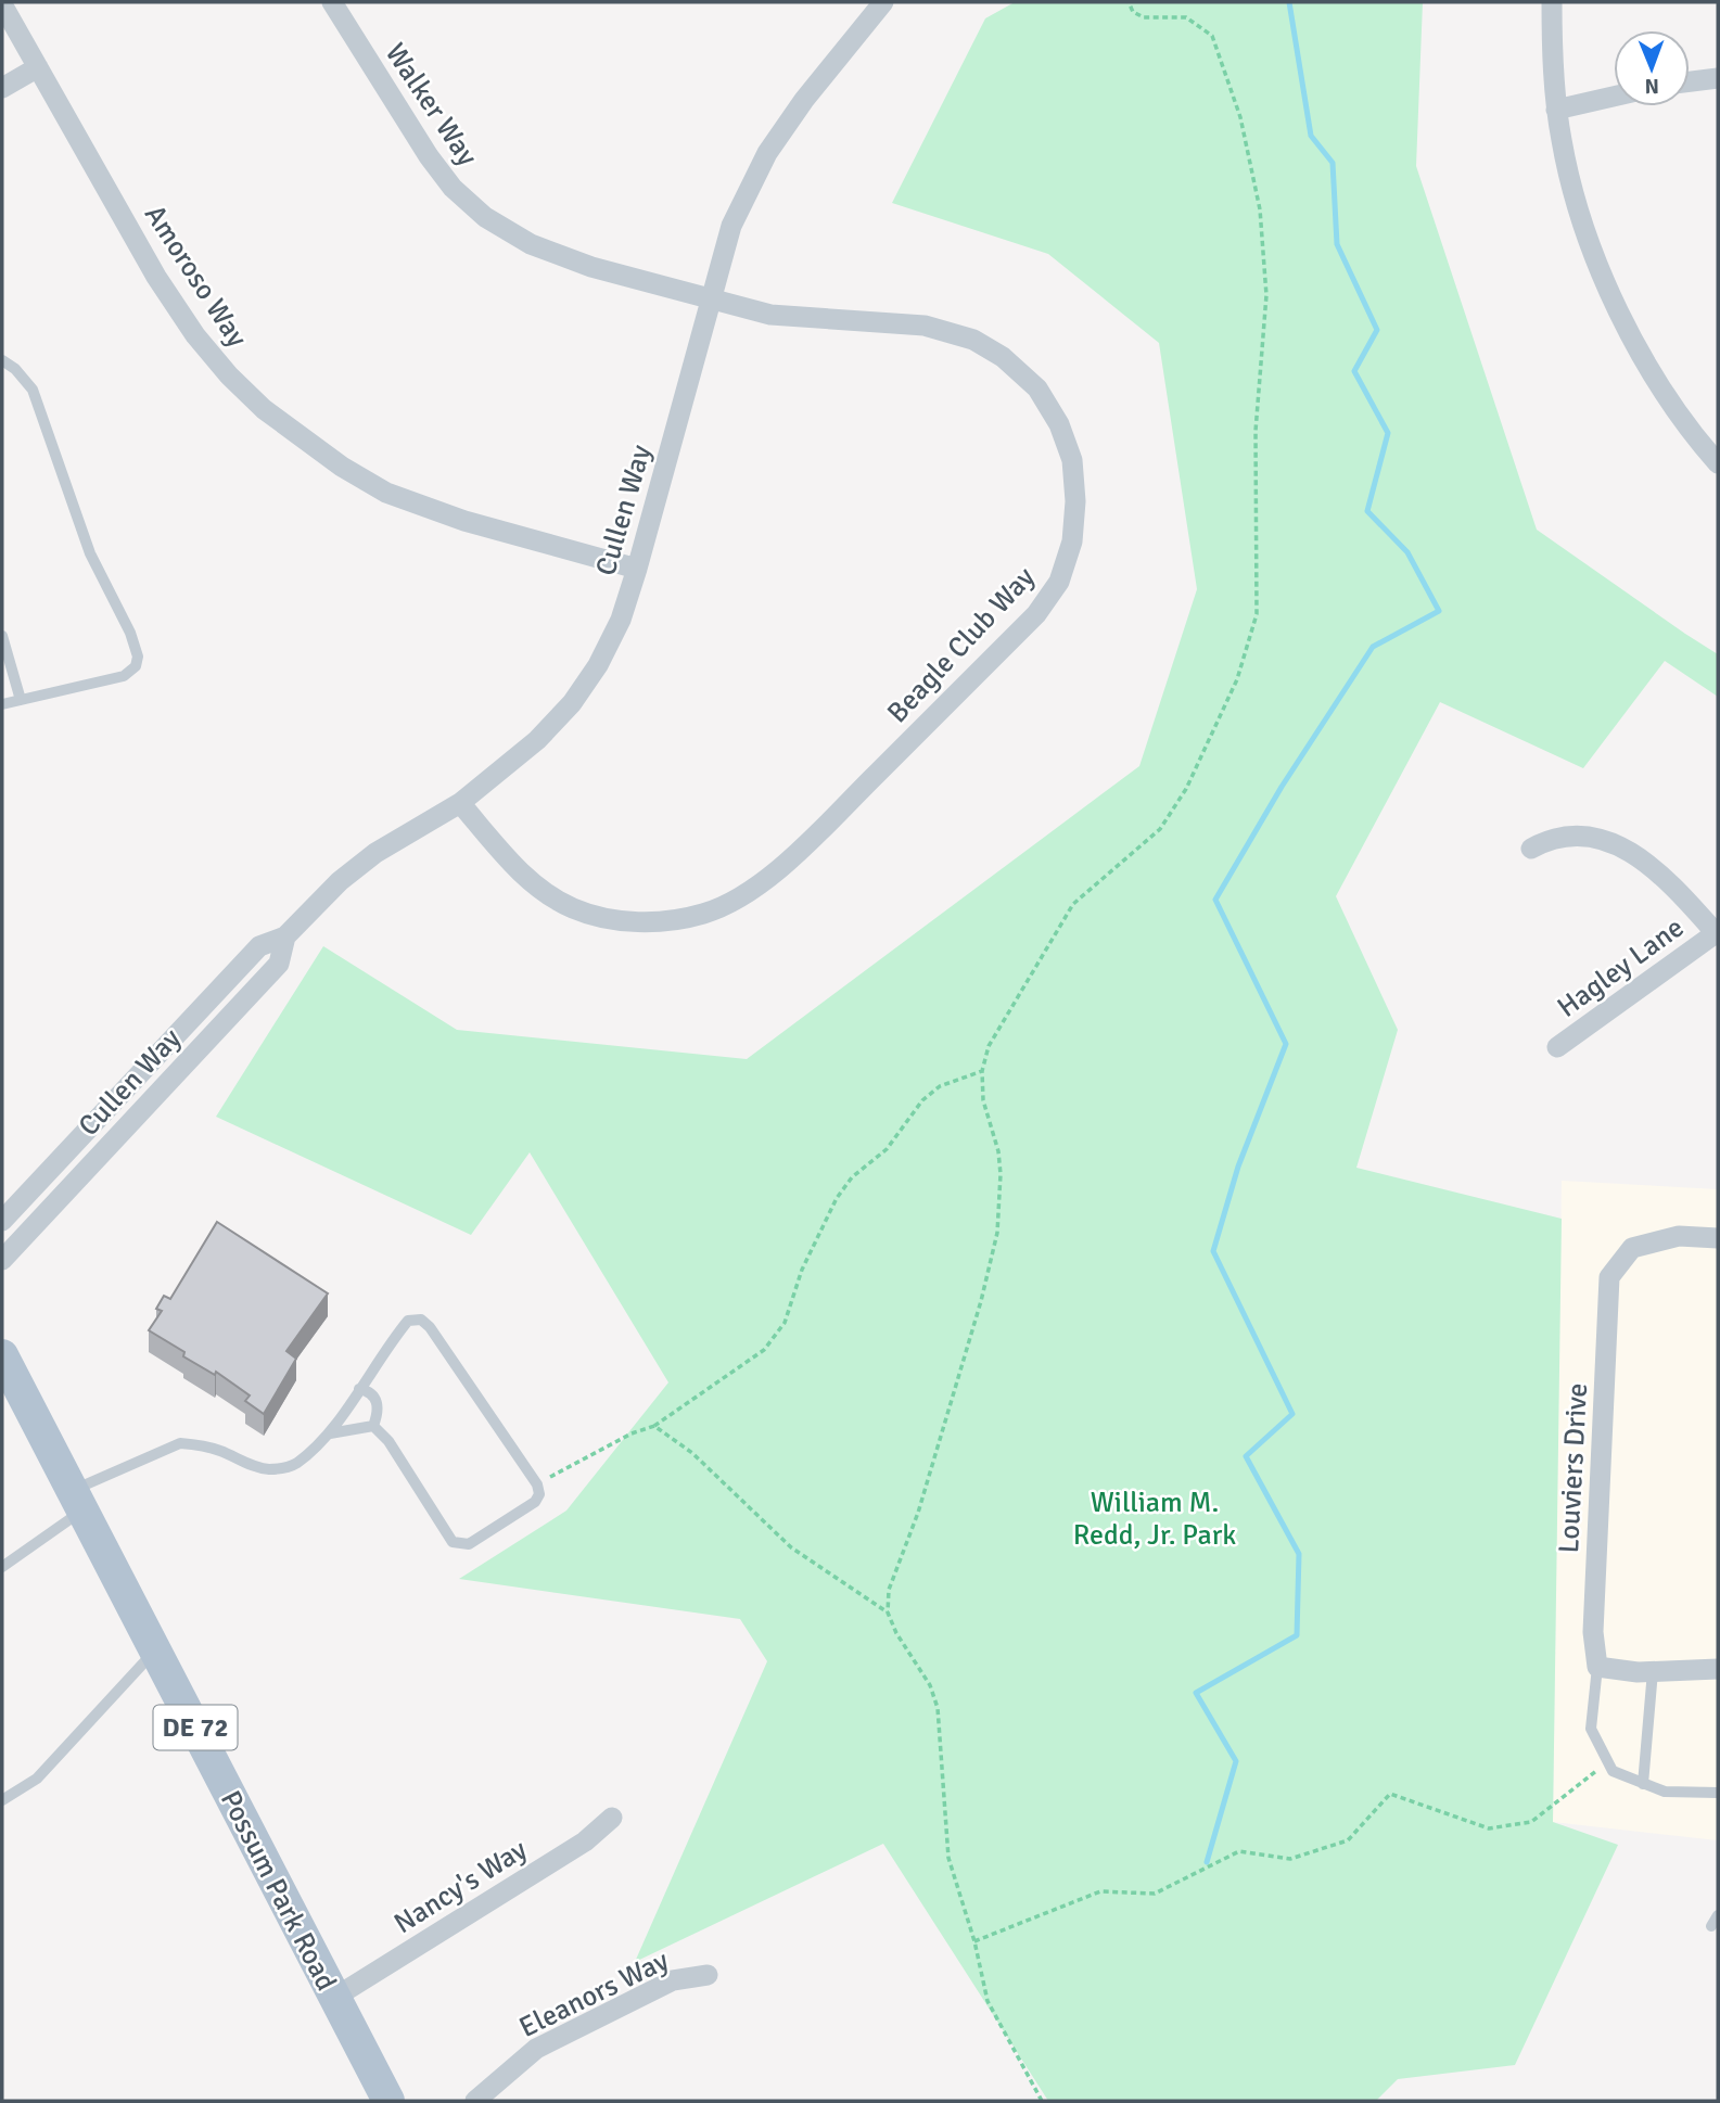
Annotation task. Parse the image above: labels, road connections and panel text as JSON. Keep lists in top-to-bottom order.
{
  "streets": {
    "main road": ["DE 72", "Possum Park Road"],
    "street": [
      "Walker Way",
      "Amoroso Way",
      "Cullen Way",
      "Beagle Club Way",
      "Hagley Lane",
      "Louviers Drive",
      "Nancy's Way",
      "Eleanors Way"
    ]
  },
  "crossings": [
    ["Walker Way", "Cullen Way"],
    ["Walker Way", "Beagle Club Way"],
    ["Amoroso Way", "Cullen Way"],
    ["Cullen Way", "Beagle Club Way"],
    ["Nancy's Way", "Possum Park Road"]
  ],
  "parks": ["William M. Redd, Jr. Park"],
  "north": "bottom"
}
